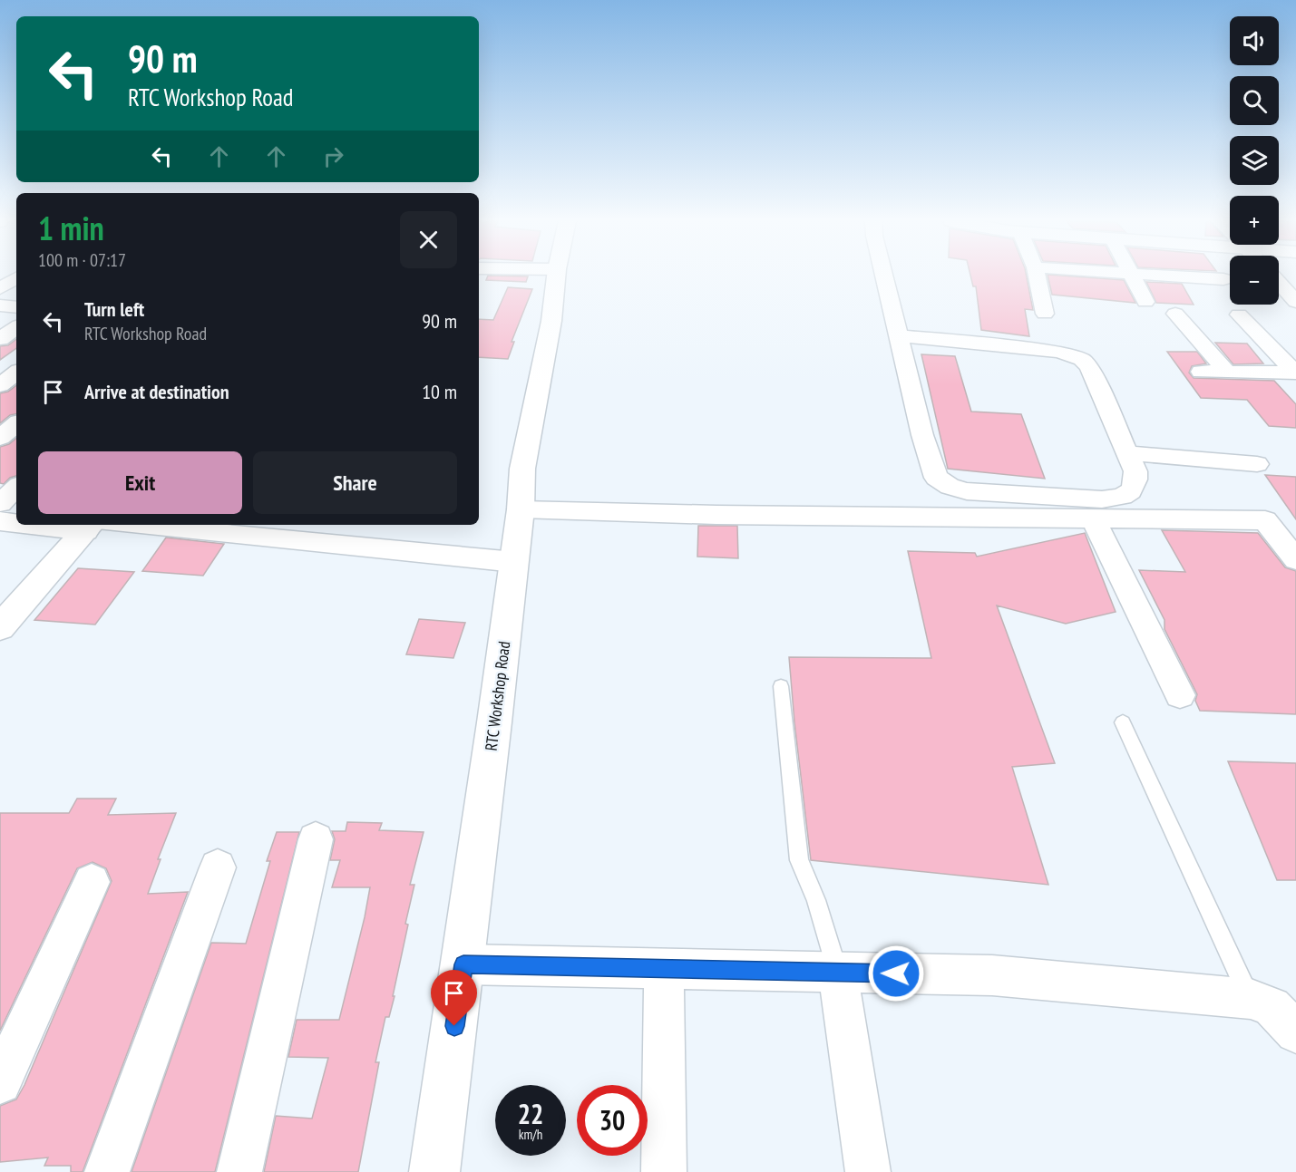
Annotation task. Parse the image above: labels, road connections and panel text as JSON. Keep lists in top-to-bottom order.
{
  "streets": {
    "street": ["RTC Workshop Road"]
  },
  "page": {
    "map_buttons": ["+", "−"],
    "turn": ["90 m", "RTC Workshop Road"],
    "heading": ["1 min", "100 m · 07:17"],
    "list": [
      {
        "name": "Turn left",
        "note": "RTC Workshop Road",
        "value": "90 m"
      },
      {
        "name": "Arrive at destination",
        "value": "10 m"
      }
    ],
    "buttons": ["Exit", "Share"],
    "speed": "22 km/h",
    "limit": "30"
  }
}
